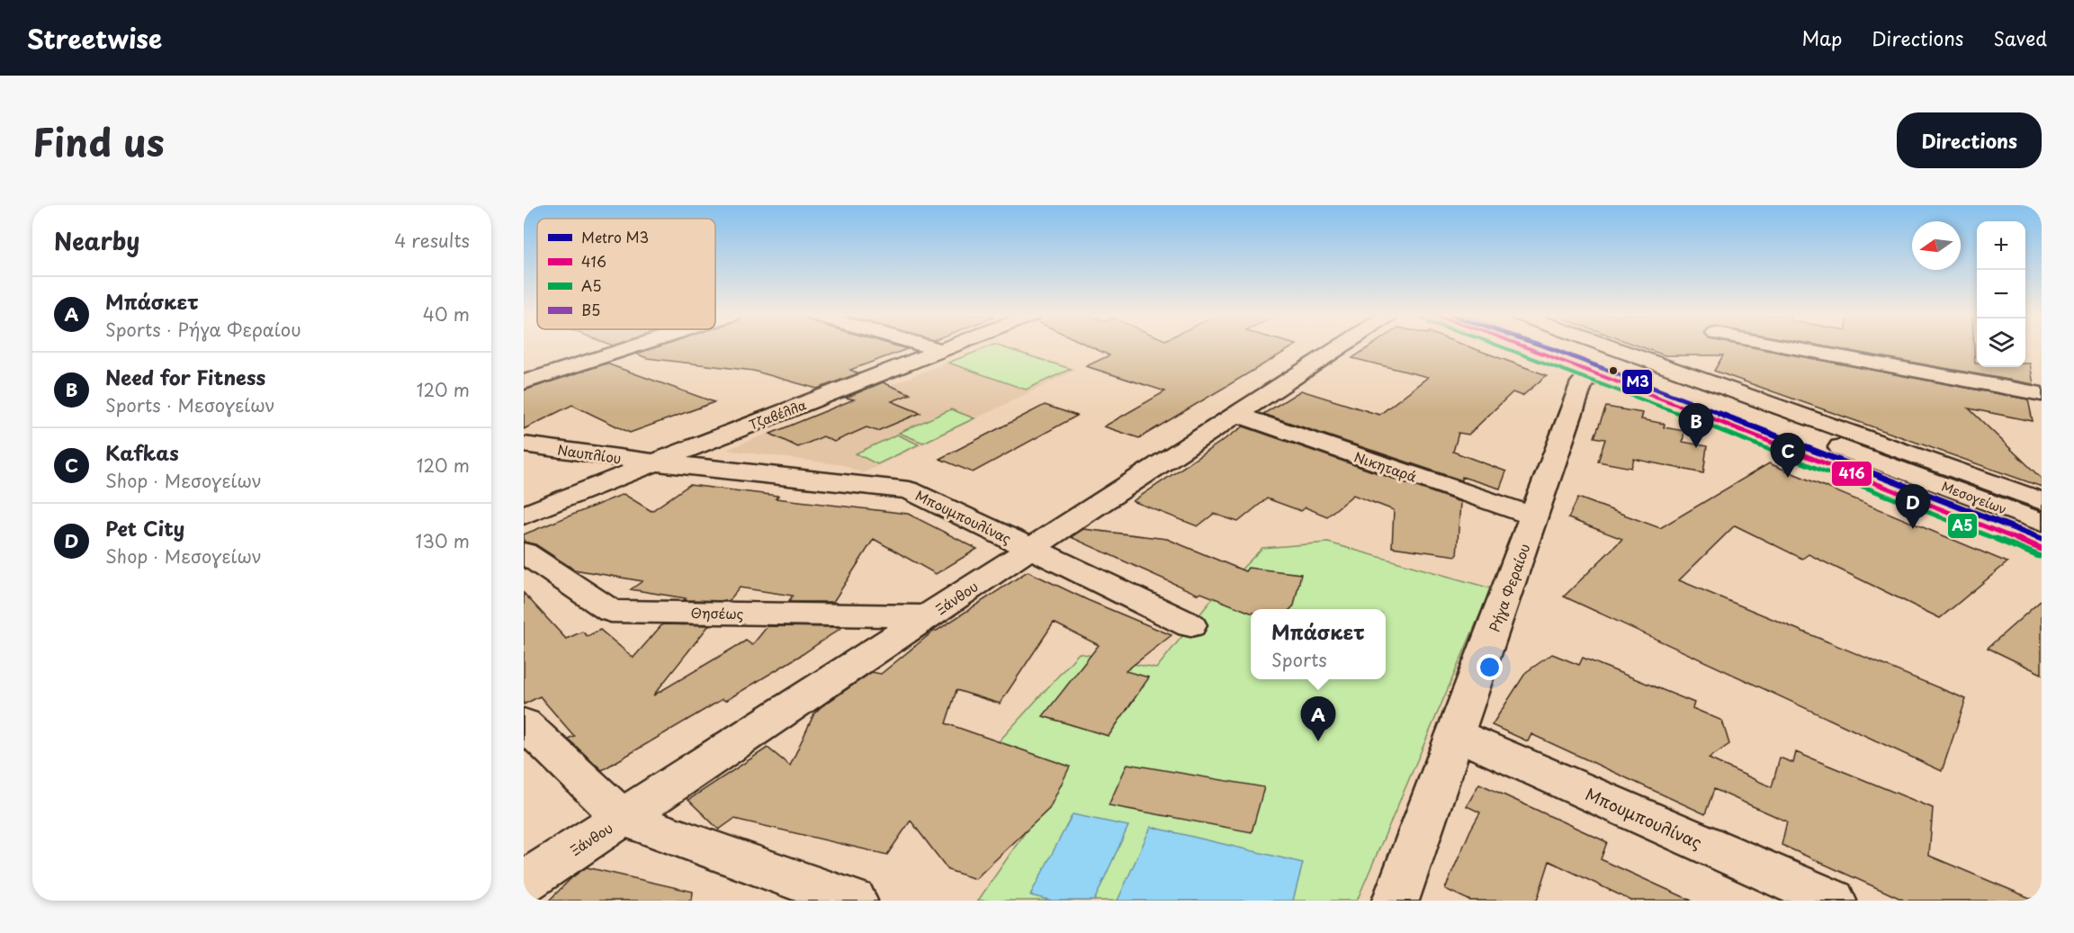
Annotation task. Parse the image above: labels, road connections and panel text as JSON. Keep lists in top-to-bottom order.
{
  "streets": {
    "street": [
      "Τζαβέλλα",
      "Ναυπλίου",
      "Νικηταρά",
      "Μεσογείων",
      "Μπουμπουλίνας",
      "Ρήγα Φεραίου",
      "Ξάνθου",
      "Θησέως"
    ]
  },
  "crossings": [
    ["Τζαβέλλα", "Ναυπλίου"],
    ["Τζαβέλλα", "Μπουμπουλίνας"],
    ["Ναυπλίου", "Μπουμπουλίνας"],
    ["Νικηταρά", "Ρήγα Φεραίου"],
    ["Νικηταρά", "Ξάνθου"],
    ["Μεσογείων", "Ρήγα Φεραίου"],
    ["Μπουμπουλίνας", "Ρήγα Φεραίου"],
    ["Μπουμπουλίνας", "Ξάνθου"],
    ["Ξάνθου", "Θησέως"]
  ],
  "lines": [
    "metro line Μ3",
    "transit line 416",
    "transit line A5",
    "transit line Β5"
  ],
  "legend": [
    "Metro Μ3",
    "416",
    "A5",
    "Β5"
  ],
  "north": "left",
  "page": {
    "header": "Streetwise",
    "nav": ["Map", "Directions", "Saved"],
    "title": "Find us",
    "buttons": "Directions",
    "heading": ["Nearby", "4 results"],
    "map_buttons": ["+", "−"],
    "list": [
      {
        "mark": "A",
        "name": "Μπάσκετ",
        "note": "Sports · Ρήγα Φεραίου",
        "value": "40 m"
      },
      {
        "mark": "B",
        "name": "Need for Fitness",
        "note": "Sports · Μεσογείων",
        "value": "120 m"
      },
      {
        "mark": "C",
        "name": "Kafkas",
        "note": "Shop · Μεσογείων",
        "value": "120 m"
      },
      {
        "mark": "D",
        "name": "Pet City",
        "note": "Shop · Μεσογείων",
        "value": "130 m"
      }
    ],
    "pins": [
      "B",
      "C",
      "D",
      "A"
    ],
    "popup": ["Μπάσκετ", "Sports"]
  }
}
